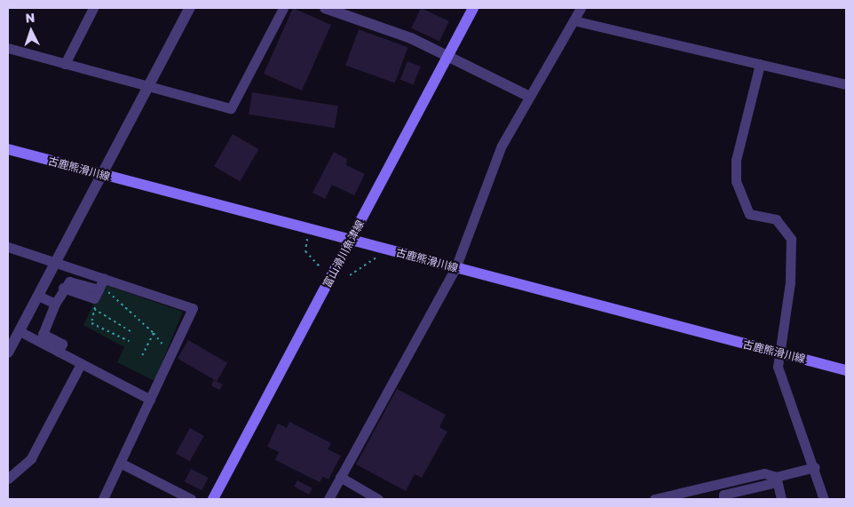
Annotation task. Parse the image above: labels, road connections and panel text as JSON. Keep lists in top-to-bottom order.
{
  "streets": {
    "main road": ["古鹿熊滑川線", "富山滑川魚津線"]
  },
  "crossings": [
    ["古鹿熊滑川線", "富山滑川魚津線"]
  ],
  "north": "top"
}
